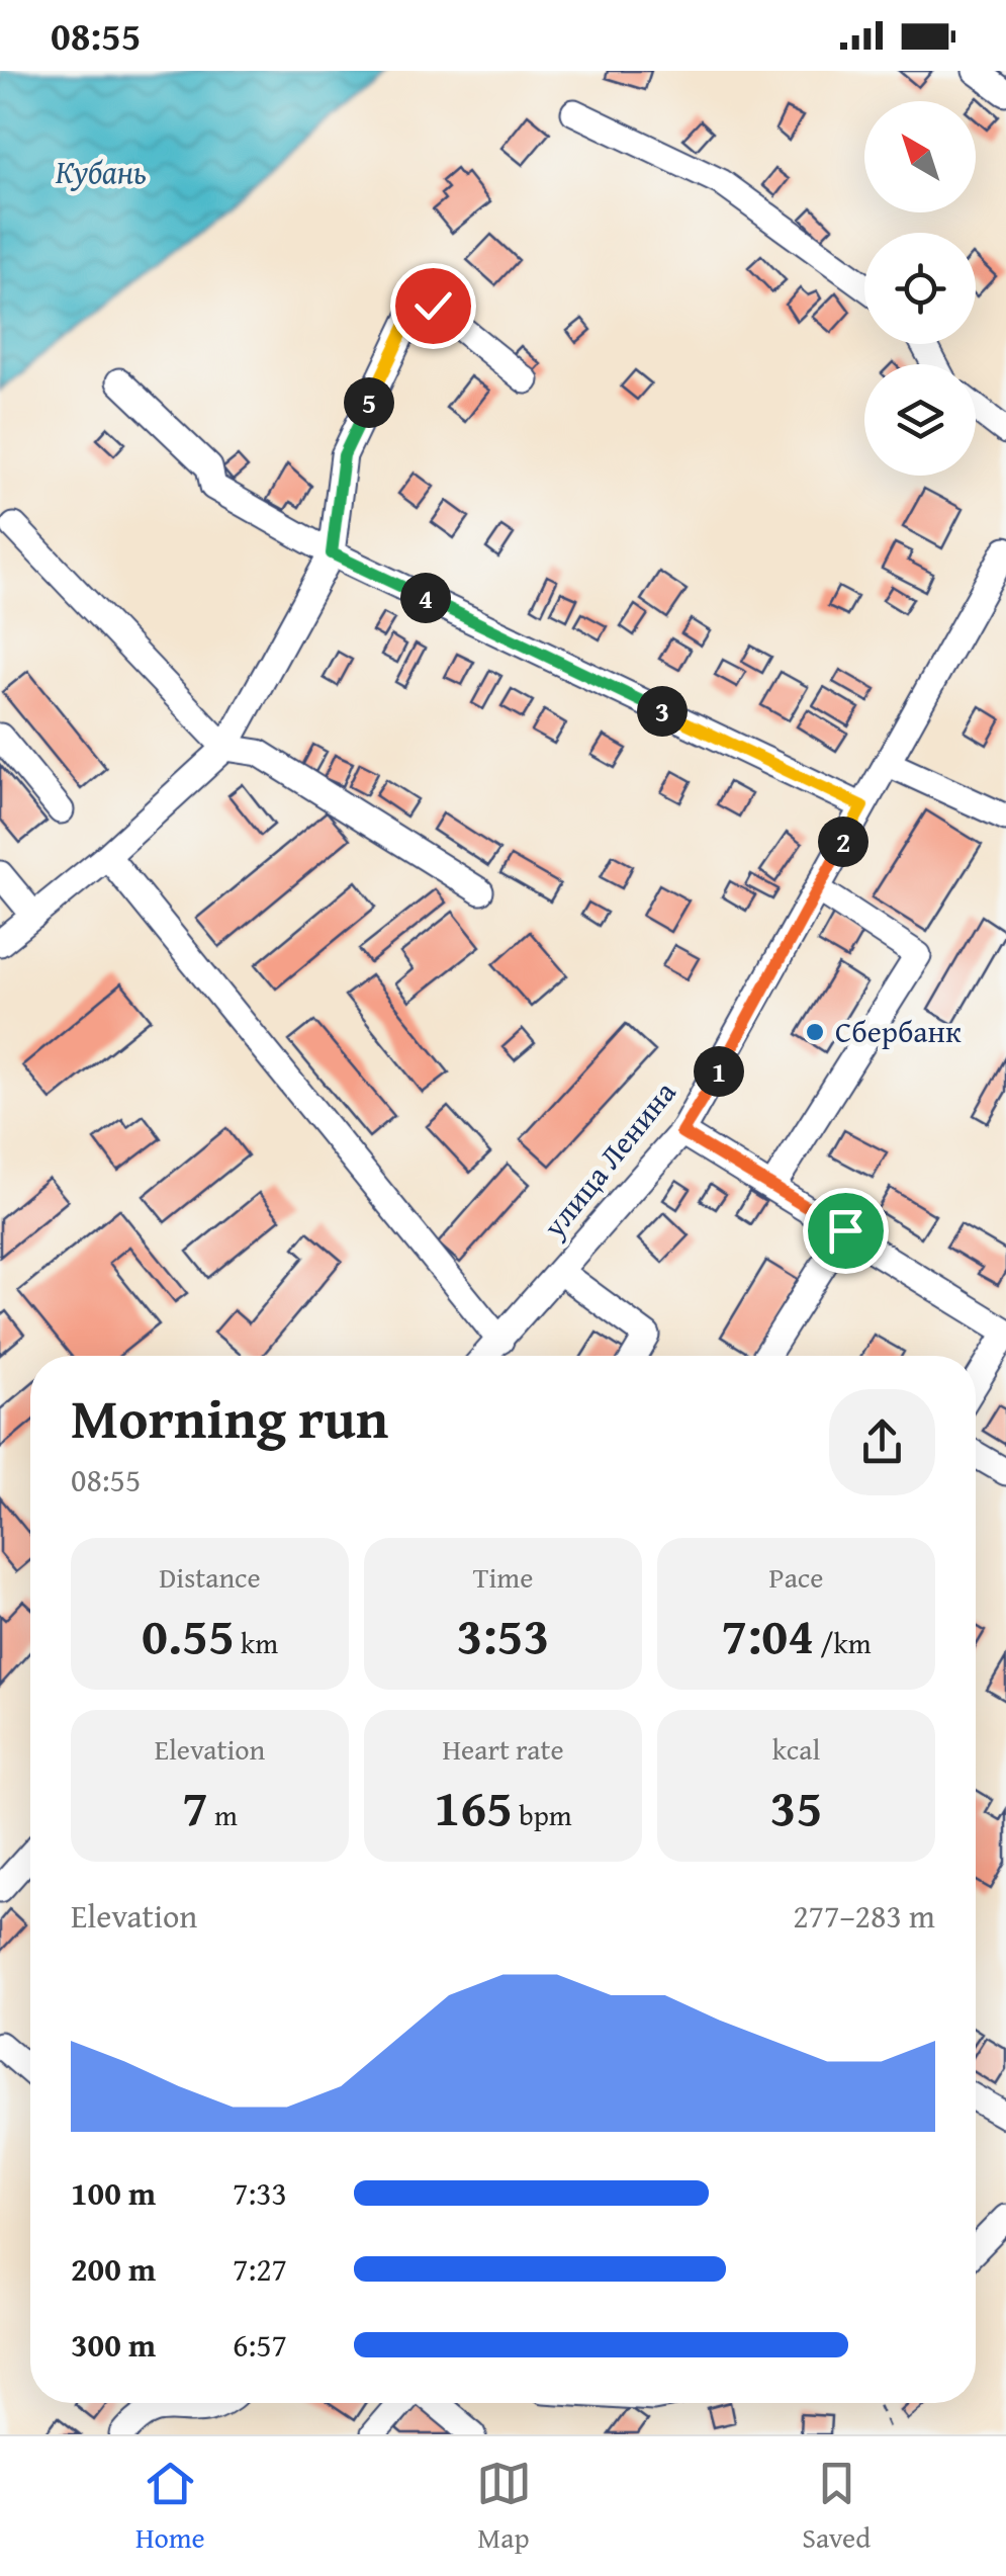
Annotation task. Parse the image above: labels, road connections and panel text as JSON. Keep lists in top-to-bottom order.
{
  "streets": {
    "street": ["улица Ленина"]
  },
  "water": ["Кубань"],
  "places": ["Сбербанк"],
  "north": "top left",
  "page": {
    "status": "08:55",
    "pins": [
      "5",
      "4",
      "3",
      "2",
      "1"
    ],
    "heading": ["Morning run", "08:55"],
    "stats": [
      ["Distance", "0.55 km"],
      ["Time", "3:53"],
      ["Pace", "7:04 /km"],
      ["Elevation", "7 m"],
      ["Heart rate", "165 bpm"],
      ["kcal", "35"]
    ],
    "chart": ["Elevation", "277–283 m"],
    "list": [
      {
        "name": "100 m",
        "note": "7:33"
      },
      {
        "name": "200 m",
        "note": "7:27"
      },
      {
        "name": "300 m",
        "note": "6:57"
      }
    ],
    "tabs": ["Home", "Map", "Saved"]
  }
}
